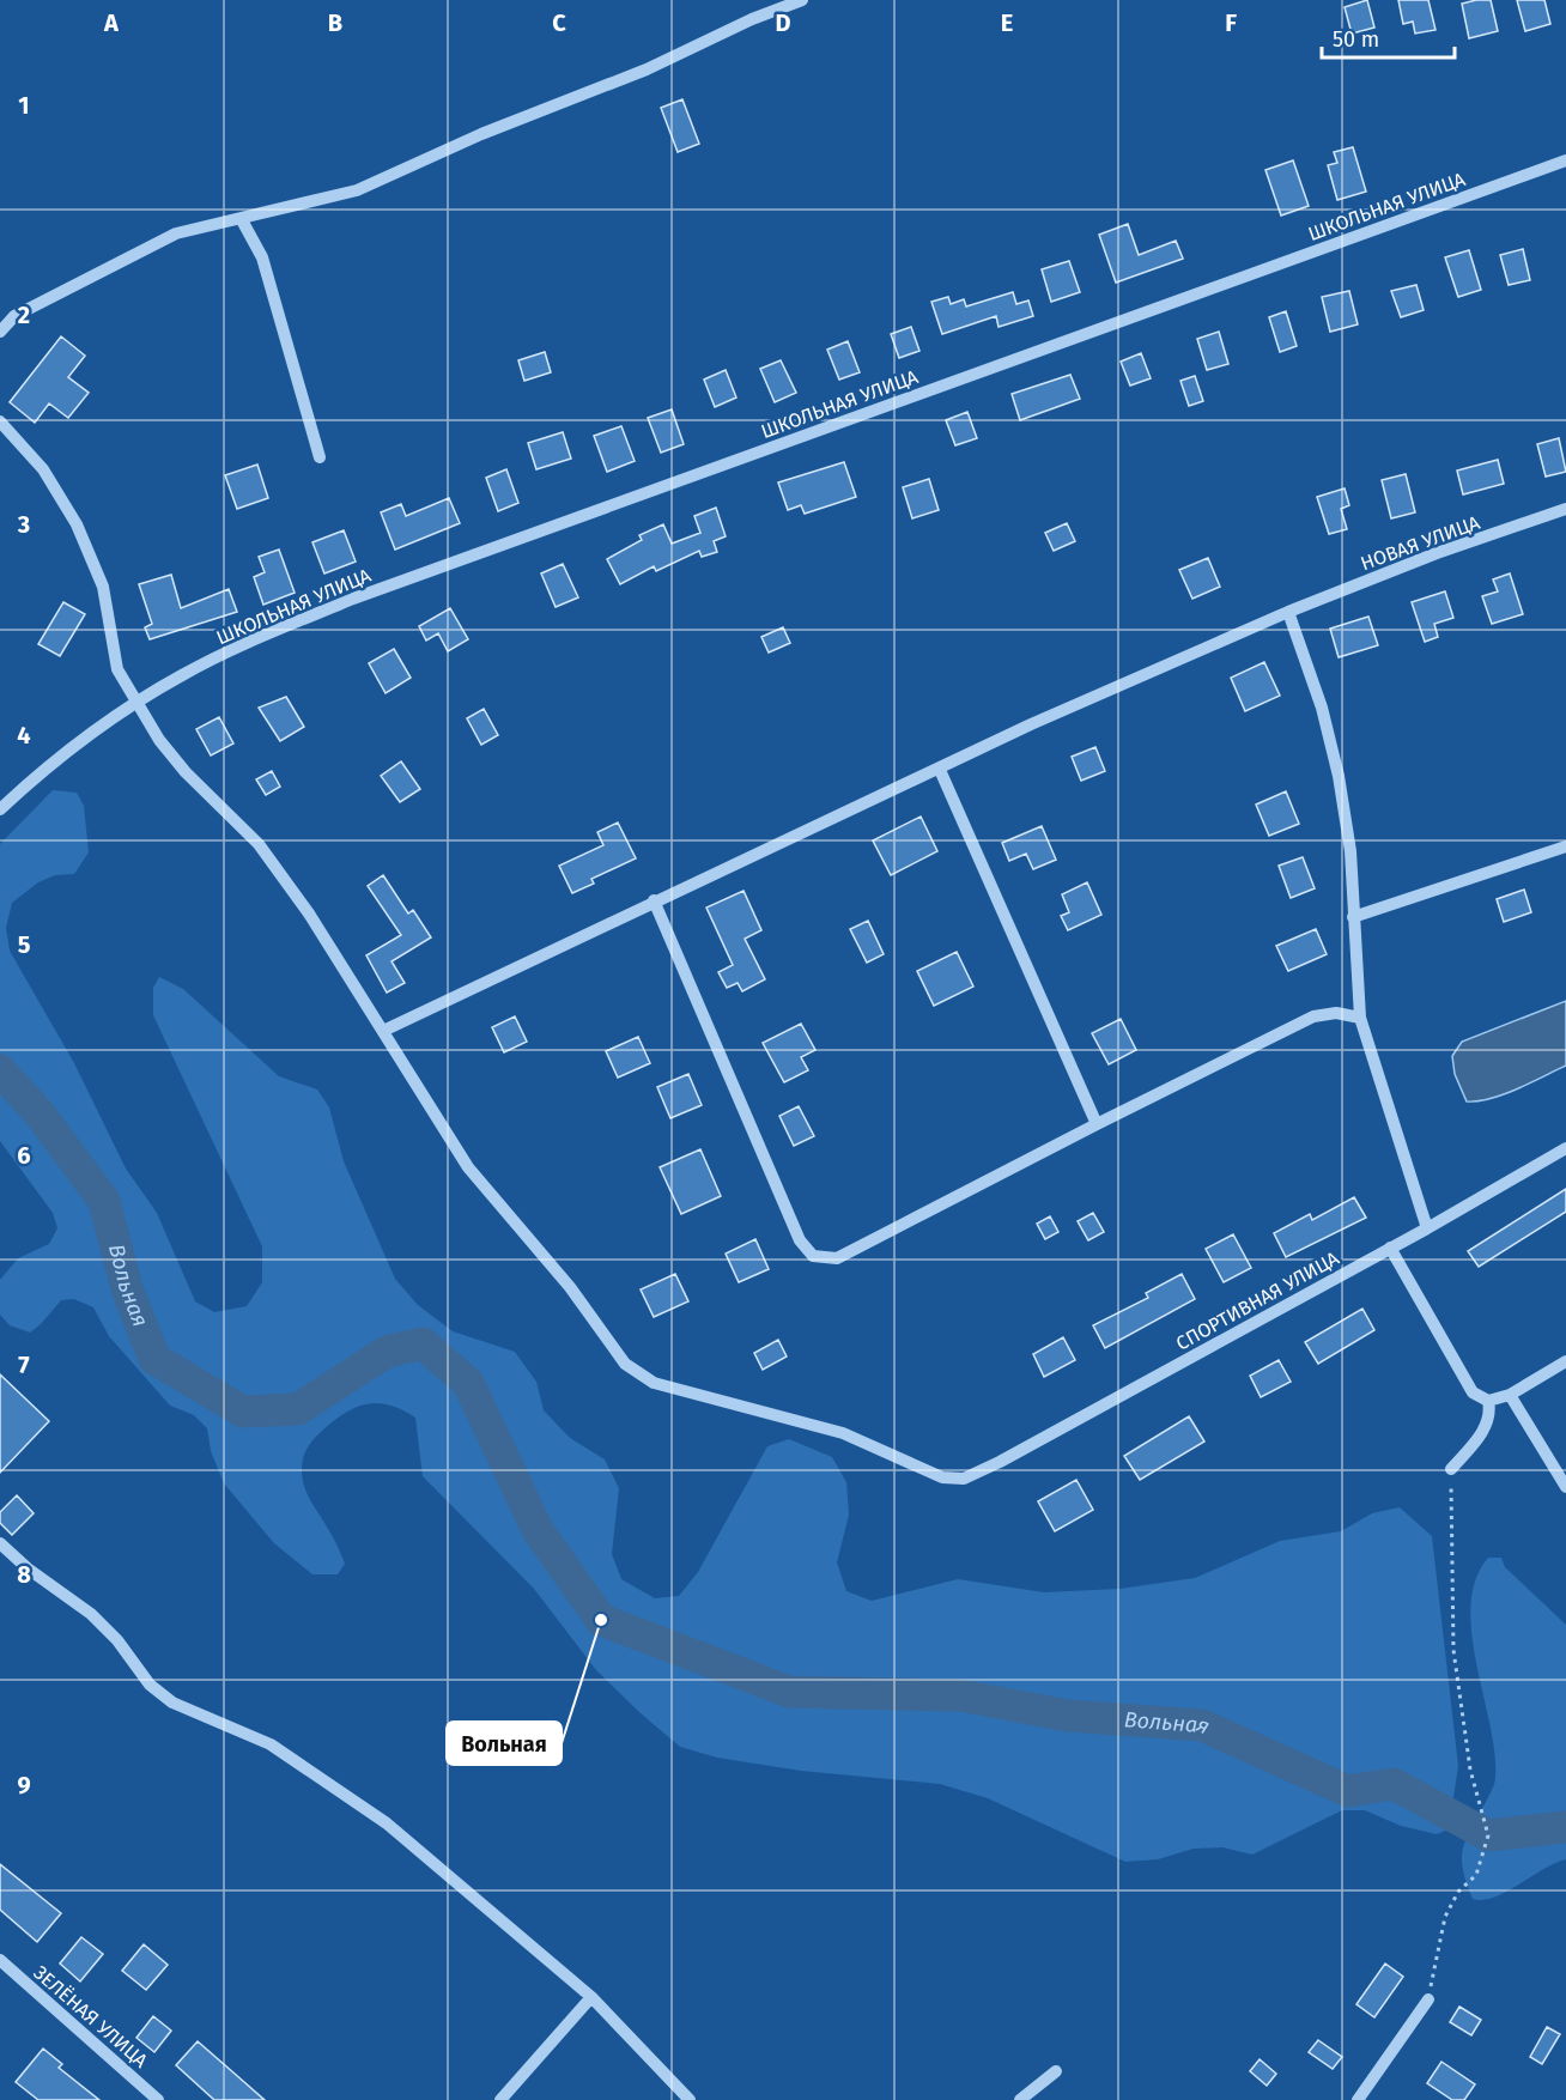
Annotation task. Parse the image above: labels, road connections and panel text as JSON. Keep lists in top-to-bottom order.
{
  "streets": {
    "street": [
      "ШКОЛЬНАЯ УЛИЦА",
      "НОВАЯ УЛИЦА",
      "СПОРТИВНАЯ УЛИЦА",
      "ЗЕЛЁНАЯ УЛИЦА"
    ]
  },
  "crossings": [
    ["НОВАЯ УЛИЦА", "СПОРТИВНАЯ УЛИЦА"]
  ],
  "water": ["Вольная"],
  "places": ["Вольная"],
  "scale_bar": "50 m",
  "grid": {
    "columns": [
      "A",
      "B",
      "C",
      "D",
      "E",
      "F"
    ],
    "rows": [
      "1",
      "2",
      "3",
      "4",
      "5",
      "6",
      "7",
      "8",
      "9"
    ]
  }
}
